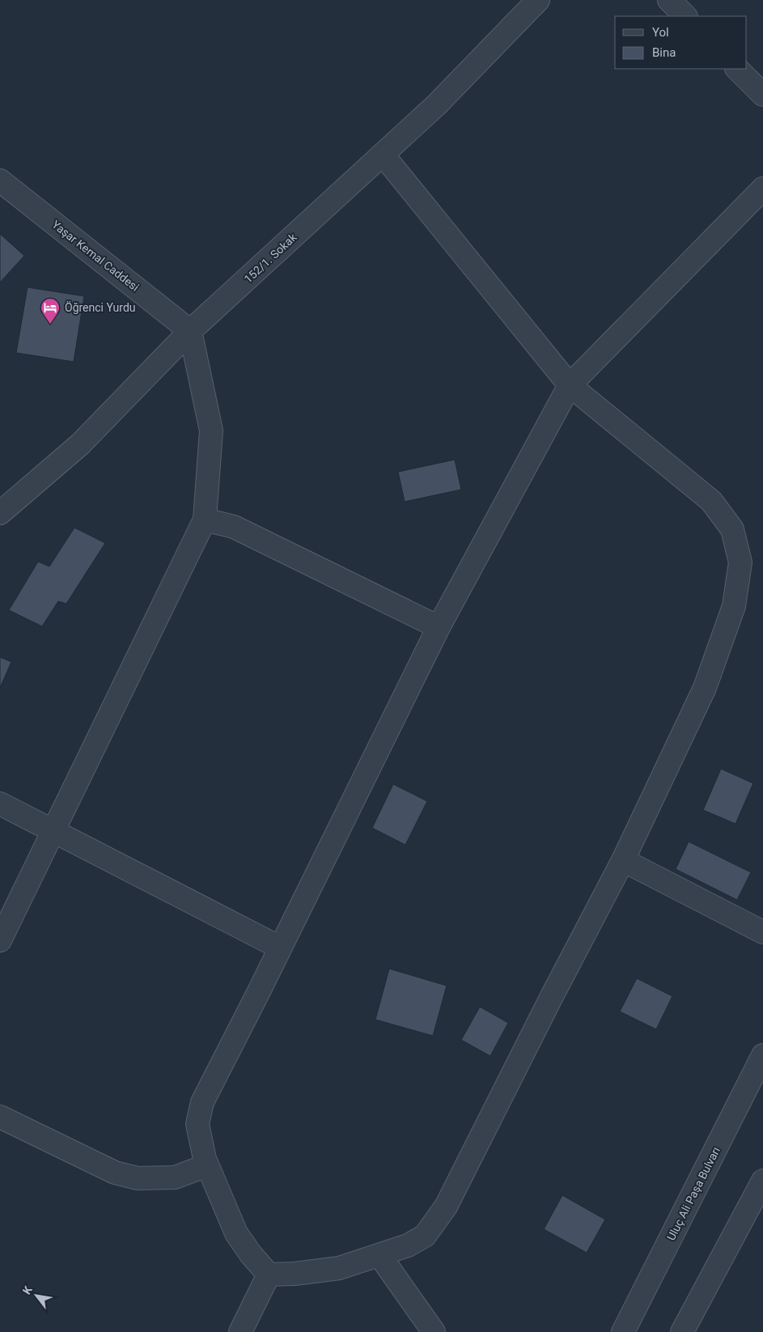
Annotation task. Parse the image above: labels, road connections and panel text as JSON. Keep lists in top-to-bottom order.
{
  "streets": {
    "street": ["Yaşar Kemal Caddesi", "152/1. Sokak", "Uluç Ali Paşa Bulvarı"]
  },
  "crossings": [
    ["Yaşar Kemal Caddesi", "152/1. Sokak"]
  ],
  "places": {
    "hotel": ["Öğrenci Yurdu"]
  },
  "legend": ["Yol", "Bina"],
  "north": "top left"
}
